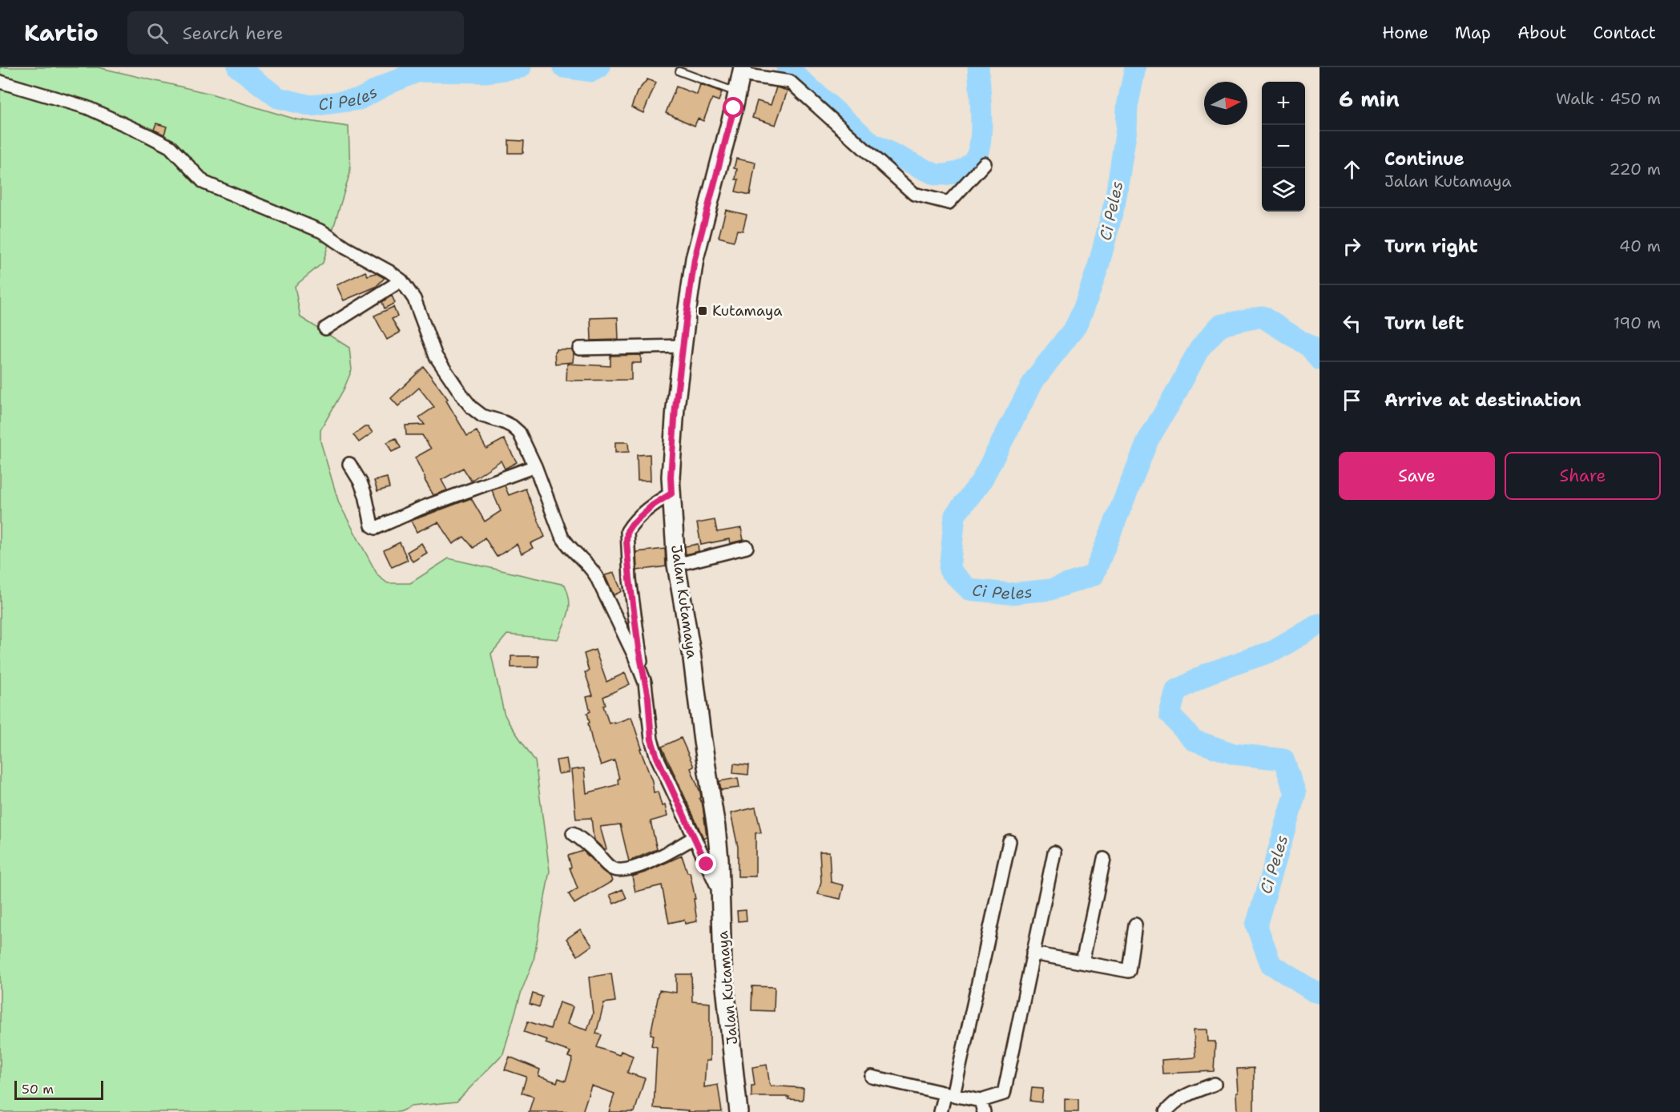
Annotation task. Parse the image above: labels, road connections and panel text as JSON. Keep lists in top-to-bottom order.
{
  "streets": {
    "main road": ["Jalan Kutamaya"]
  },
  "water": ["Ci Peles"],
  "places": {
    "transit": ["Kutamaya"]
  },
  "scale_bar": "50 m",
  "north": "right",
  "page": {
    "header": "Kartio",
    "search": "Search here",
    "nav": [
      "Home",
      "Map",
      "About",
      "Contact"
    ],
    "heading": ["6 min", "Walk · 450 m"],
    "map_buttons": ["+", "−"],
    "list": [
      ["Continue", "Jalan Kutamaya", "220 m"],
      ["Turn right", "40 m"],
      ["Turn left", "190 m"],
      "Arrive at destination"
    ],
    "buttons": ["Save", "Share"],
    "scale": "50 m"
  }
}
